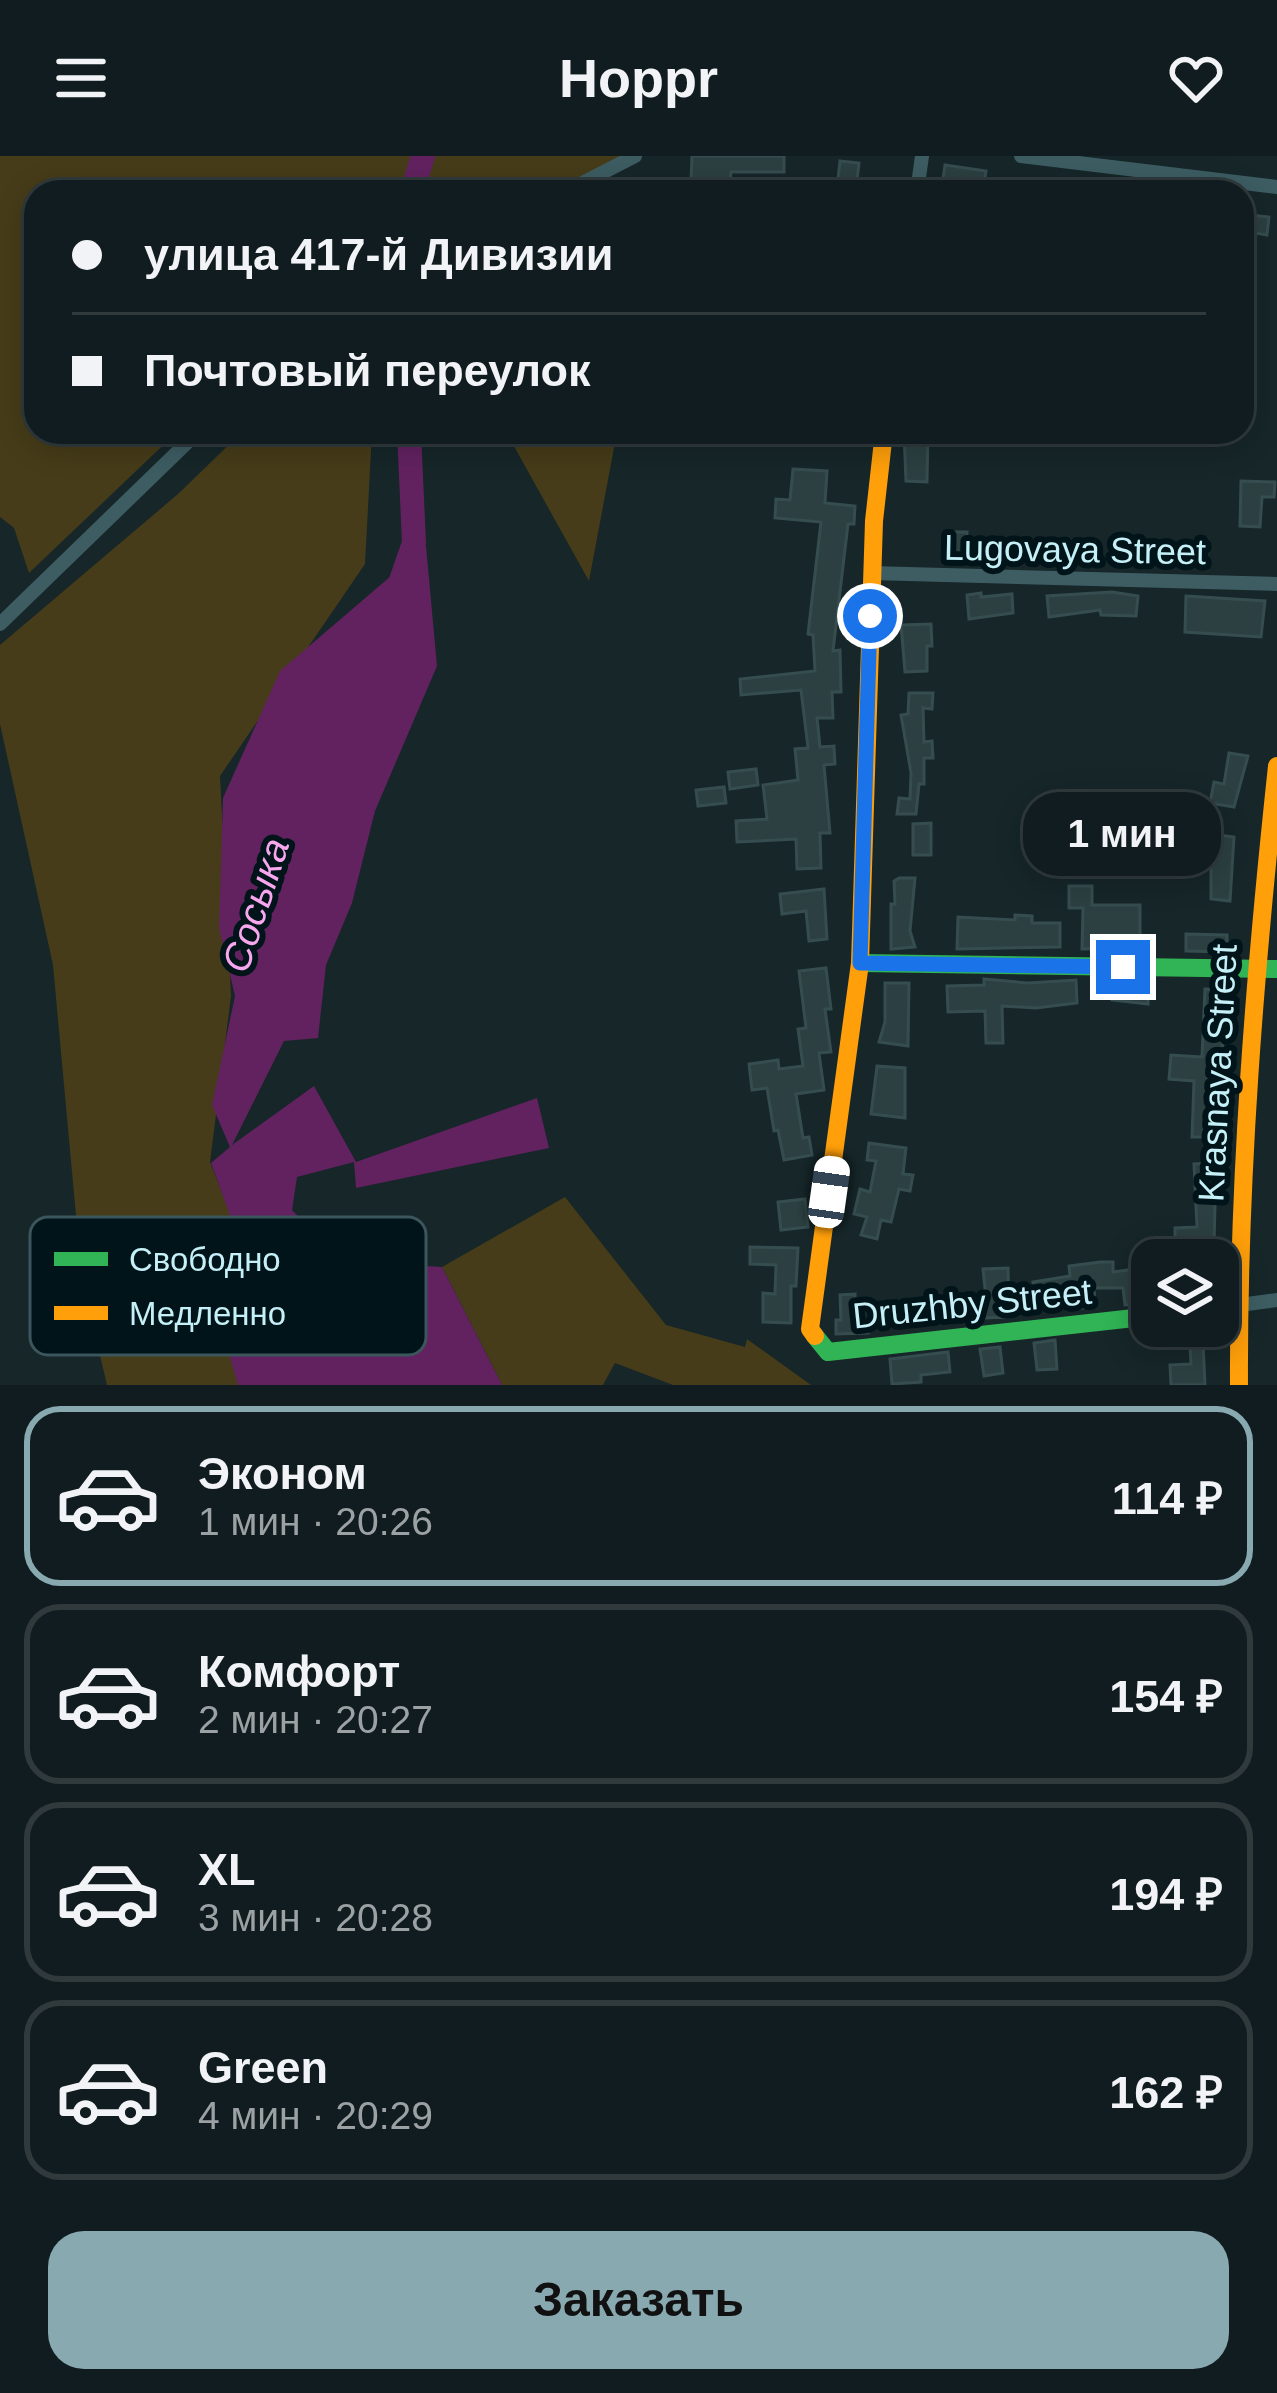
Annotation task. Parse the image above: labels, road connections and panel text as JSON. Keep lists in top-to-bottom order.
{
  "streets": {
    "street": ["Lugovaya Street", "Krasnaya Street", "Druzhby Street"]
  },
  "water": ["Сосыка"],
  "legend": ["Свободно", "Медленно"],
  "page": {
    "header": "Hoppr",
    "banner": ["улица 417-й Дивизии", "Почтовый переулок"],
    "bubble": "1 мин",
    "list": [
      {
        "name": "Эконом",
        "note": "1 мин · 20:26",
        "value": "114 ₽"
      },
      {
        "name": "Комфорт",
        "note": "2 мин · 20:27",
        "value": "154 ₽"
      },
      {
        "name": "XL",
        "note": "3 мин · 20:28",
        "value": "194 ₽"
      },
      {
        "name": "Green",
        "note": "4 мин · 20:29",
        "value": "162 ₽"
      }
    ],
    "buttons": "Заказать"
  }
}
